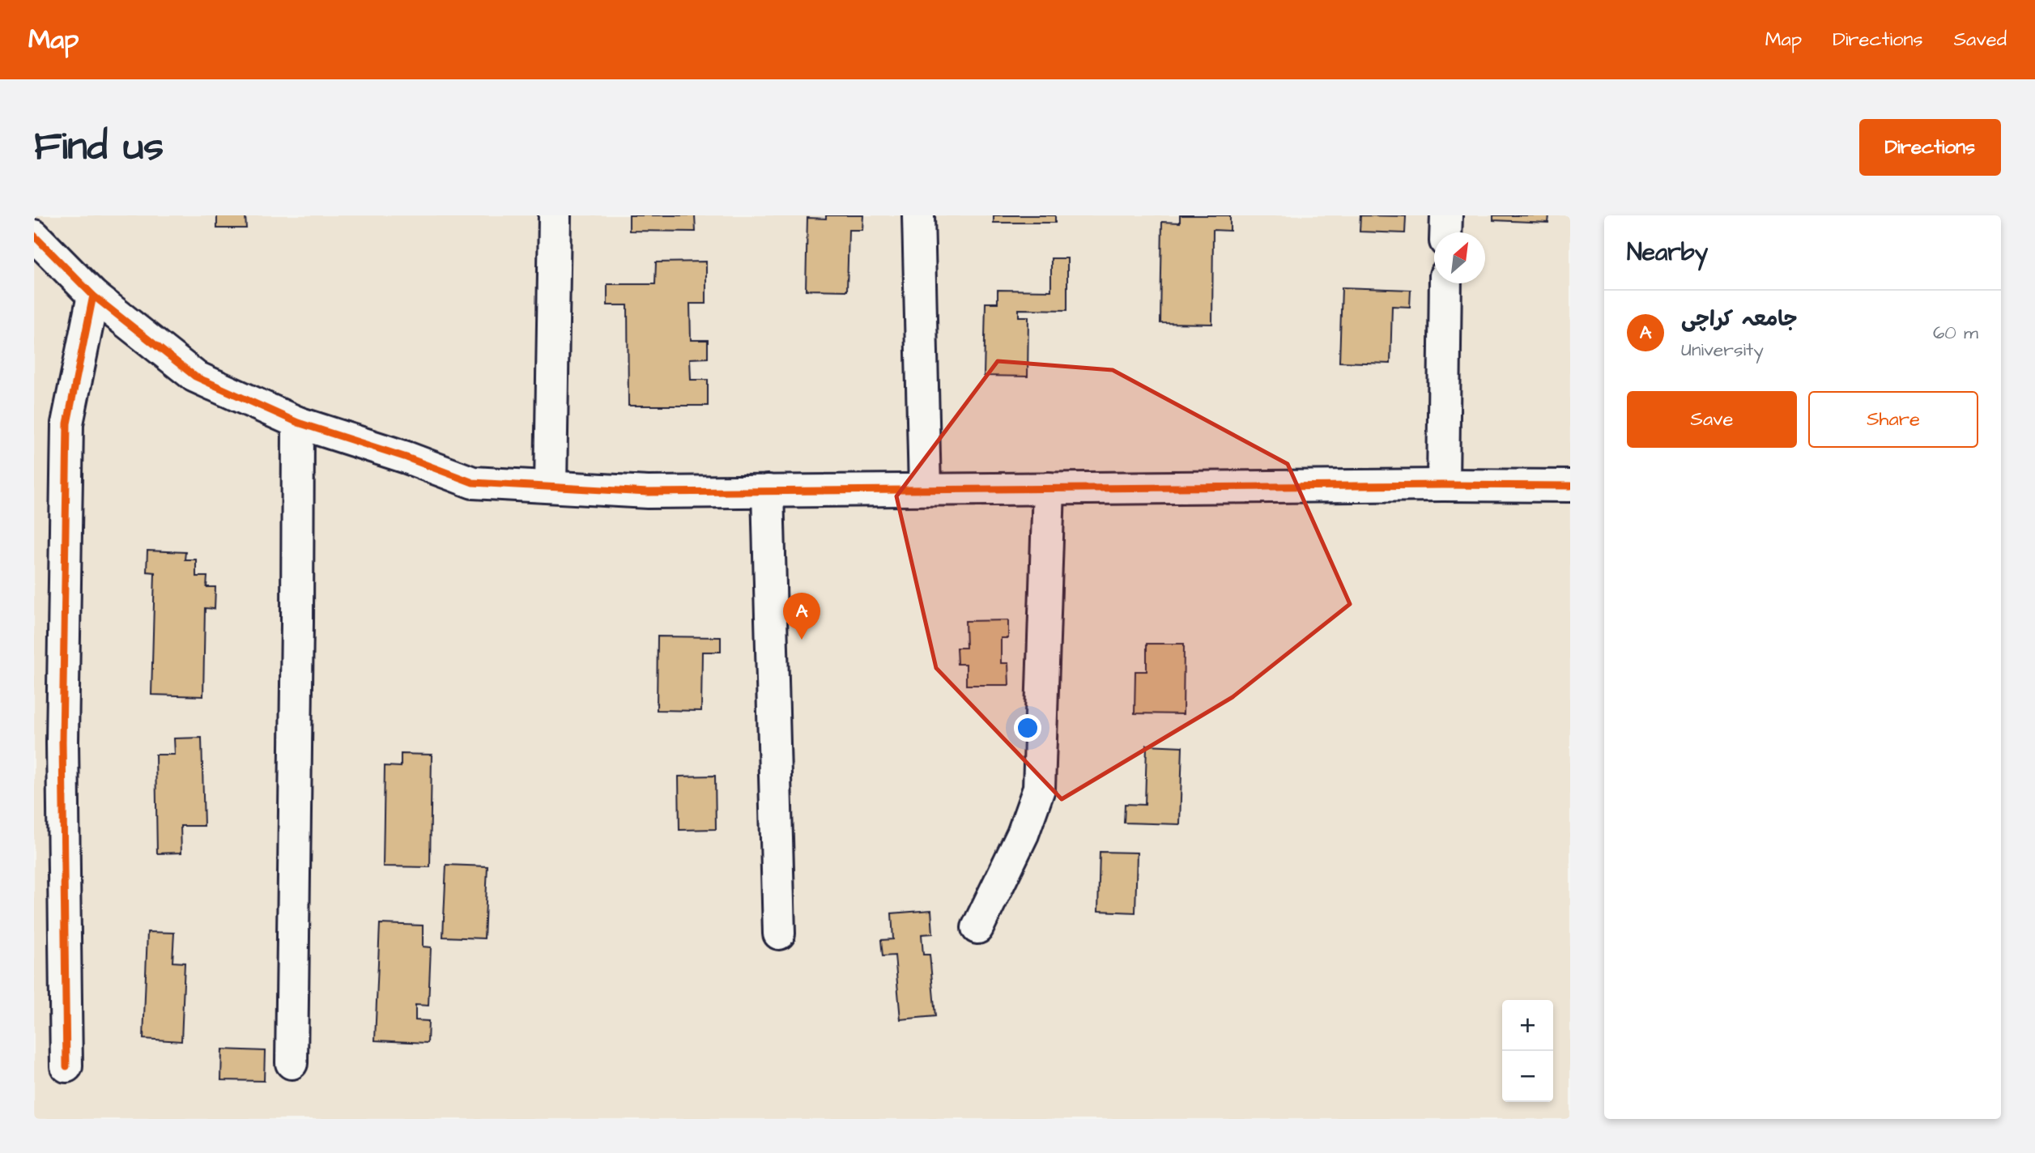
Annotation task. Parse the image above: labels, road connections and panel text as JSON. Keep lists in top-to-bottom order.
{
  "north": "top right",
  "page": {
    "header": "Map",
    "nav": ["Map", "Directions", "Saved"],
    "buttons": [
      "Directions",
      ["Save", "Share"]
    ],
    "title": "Find us",
    "heading": "Nearby",
    "list": [
      {
        "mark": "A",
        "name": "جامعہ کراچی",
        "note": "University",
        "value": "60 m"
      }
    ],
    "pins": "A",
    "map_buttons": ["+", "−"]
  }
}
